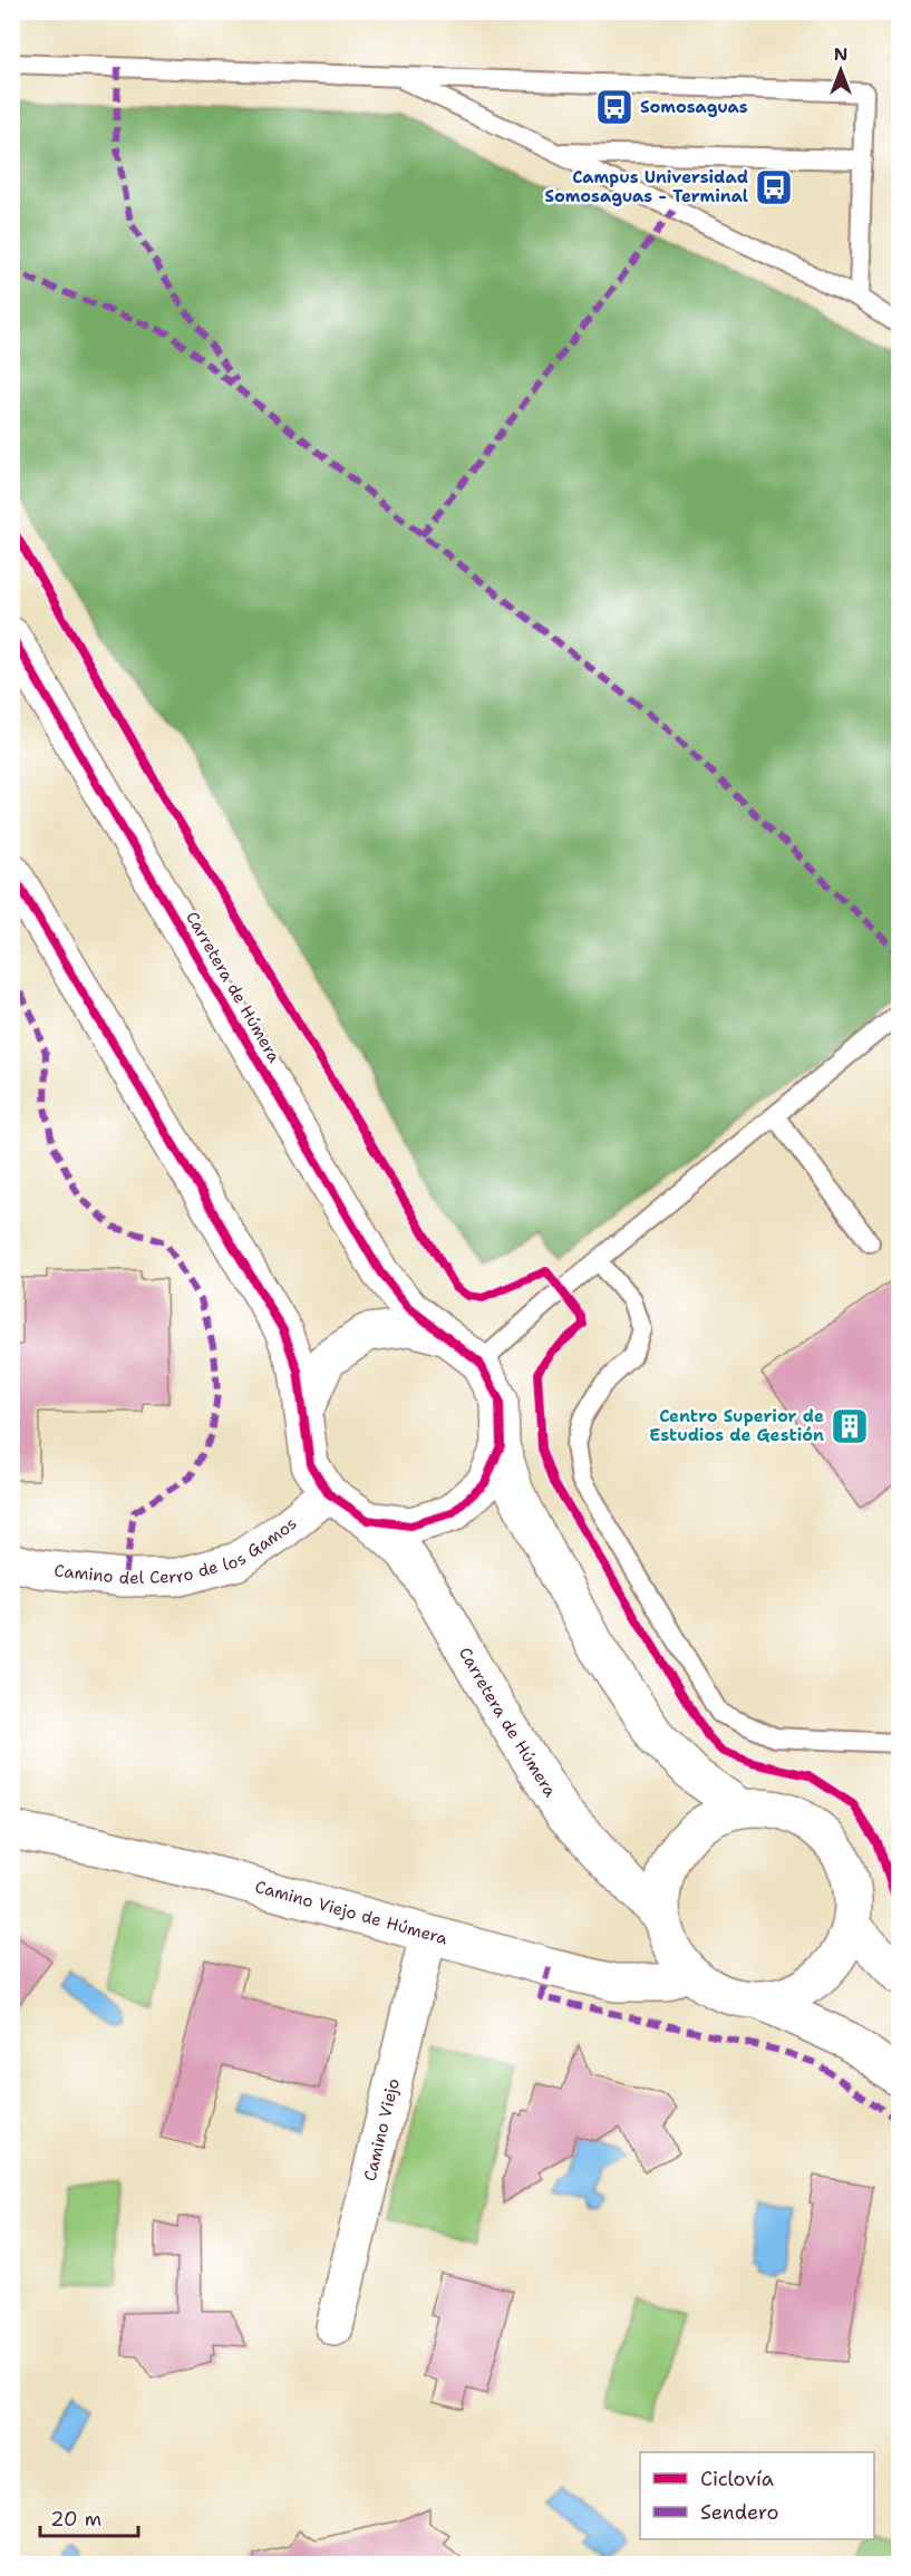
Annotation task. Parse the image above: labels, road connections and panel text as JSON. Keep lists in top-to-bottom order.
{
  "streets": {
    "street": [
      "Carretera de Húmera",
      "Camino del Cerro de los Gamos",
      "Camino Viejo de Húmera",
      "Camino Viejo"
    ]
  },
  "crossings": [
    ["Carretera de Húmera", "Camino del Cerro de los Gamos"],
    ["Carretera de Húmera", "Camino Viejo de Húmera"],
    ["Camino Viejo de Húmera", "Camino Viejo"]
  ],
  "places": {
    "bus stop": ["Somosaguas", "Campus Universidad Somosaguas - Terminal"],
    "building": ["Centro Superior de Estudios de Gestión"]
  },
  "legend": ["Ciclovía", "Sendero"],
  "scale_bar": "20 m",
  "north": "top"
}
